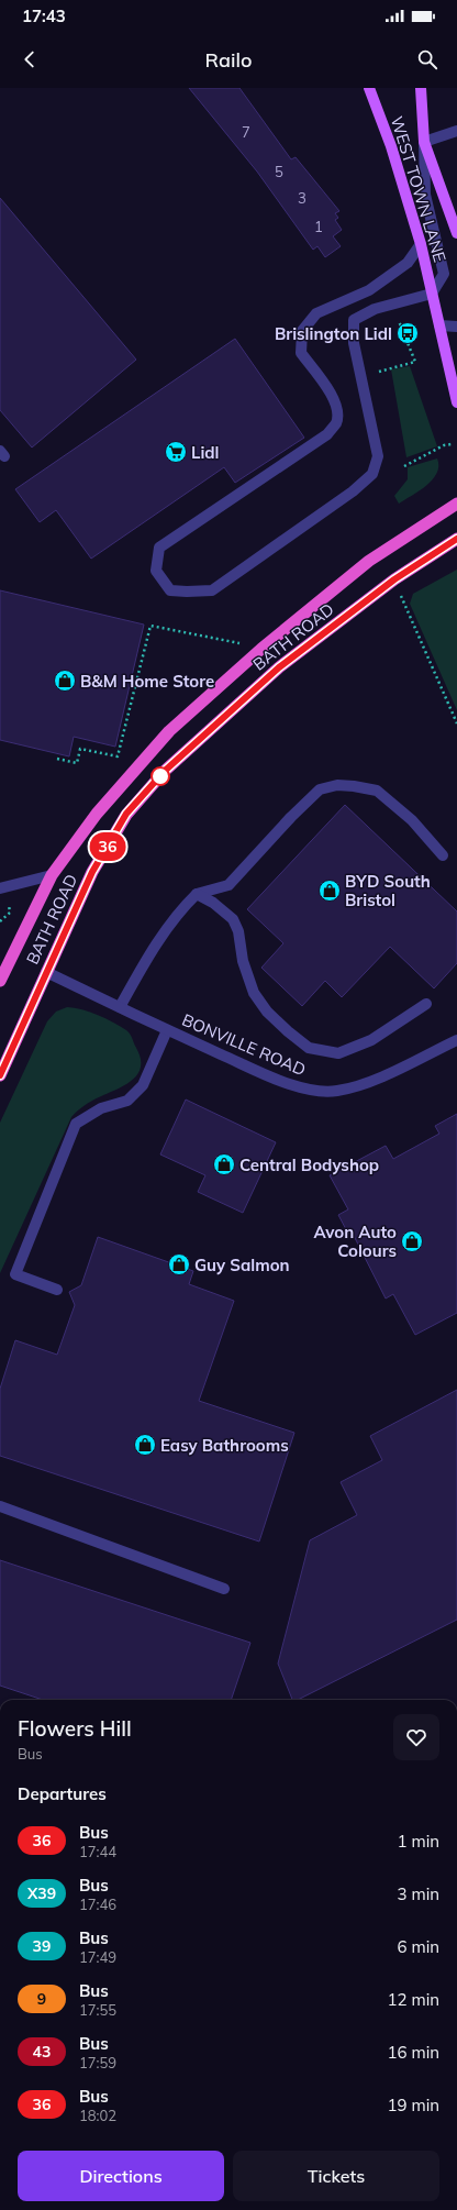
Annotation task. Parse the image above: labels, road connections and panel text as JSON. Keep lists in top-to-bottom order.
{
  "streets": {
    "highway": ["BATH ROAD"],
    "main road": ["WEST TOWN LANE"],
    "street": ["BONVILLE ROAD"]
  },
  "crossings": [
    ["BATH ROAD", "BONVILLE ROAD"]
  ],
  "places": {
    "bus stop": ["Brislington Lidl"],
    "supermarket": ["Lidl"],
    "shop": [
      "B&M Home Store",
      "BYD South Bristol",
      "Central Bodyshop",
      "Avon Auto Colours",
      "Guy Salmon",
      "Easy Bathrooms"
    ]
  },
  "lines": ["bus line 36"],
  "house_numbers": [
    "7",
    "5",
    "3",
    "1"
  ],
  "page": {
    "status": "17:43",
    "header": "Railo",
    "on_map": "36",
    "heading": [
      ["Flowers Hill", "Bus"],
      "Departures"
    ],
    "list": [
      {
        "mark": "36",
        "name": "Bus",
        "note": "17:44",
        "value": "1 min"
      },
      {
        "mark": "X39",
        "name": "Bus",
        "note": "17:46",
        "value": "3 min"
      },
      {
        "mark": "39",
        "name": "Bus",
        "note": "17:49",
        "value": "6 min"
      },
      {
        "mark": "9",
        "name": "Bus",
        "note": "17:55",
        "value": "12 min"
      },
      {
        "mark": "43",
        "name": "Bus",
        "note": "17:59",
        "value": "16 min"
      },
      {
        "mark": "36",
        "name": "Bus",
        "note": "18:02",
        "value": "19 min"
      }
    ],
    "buttons": ["Directions", "Tickets"]
  }
}
